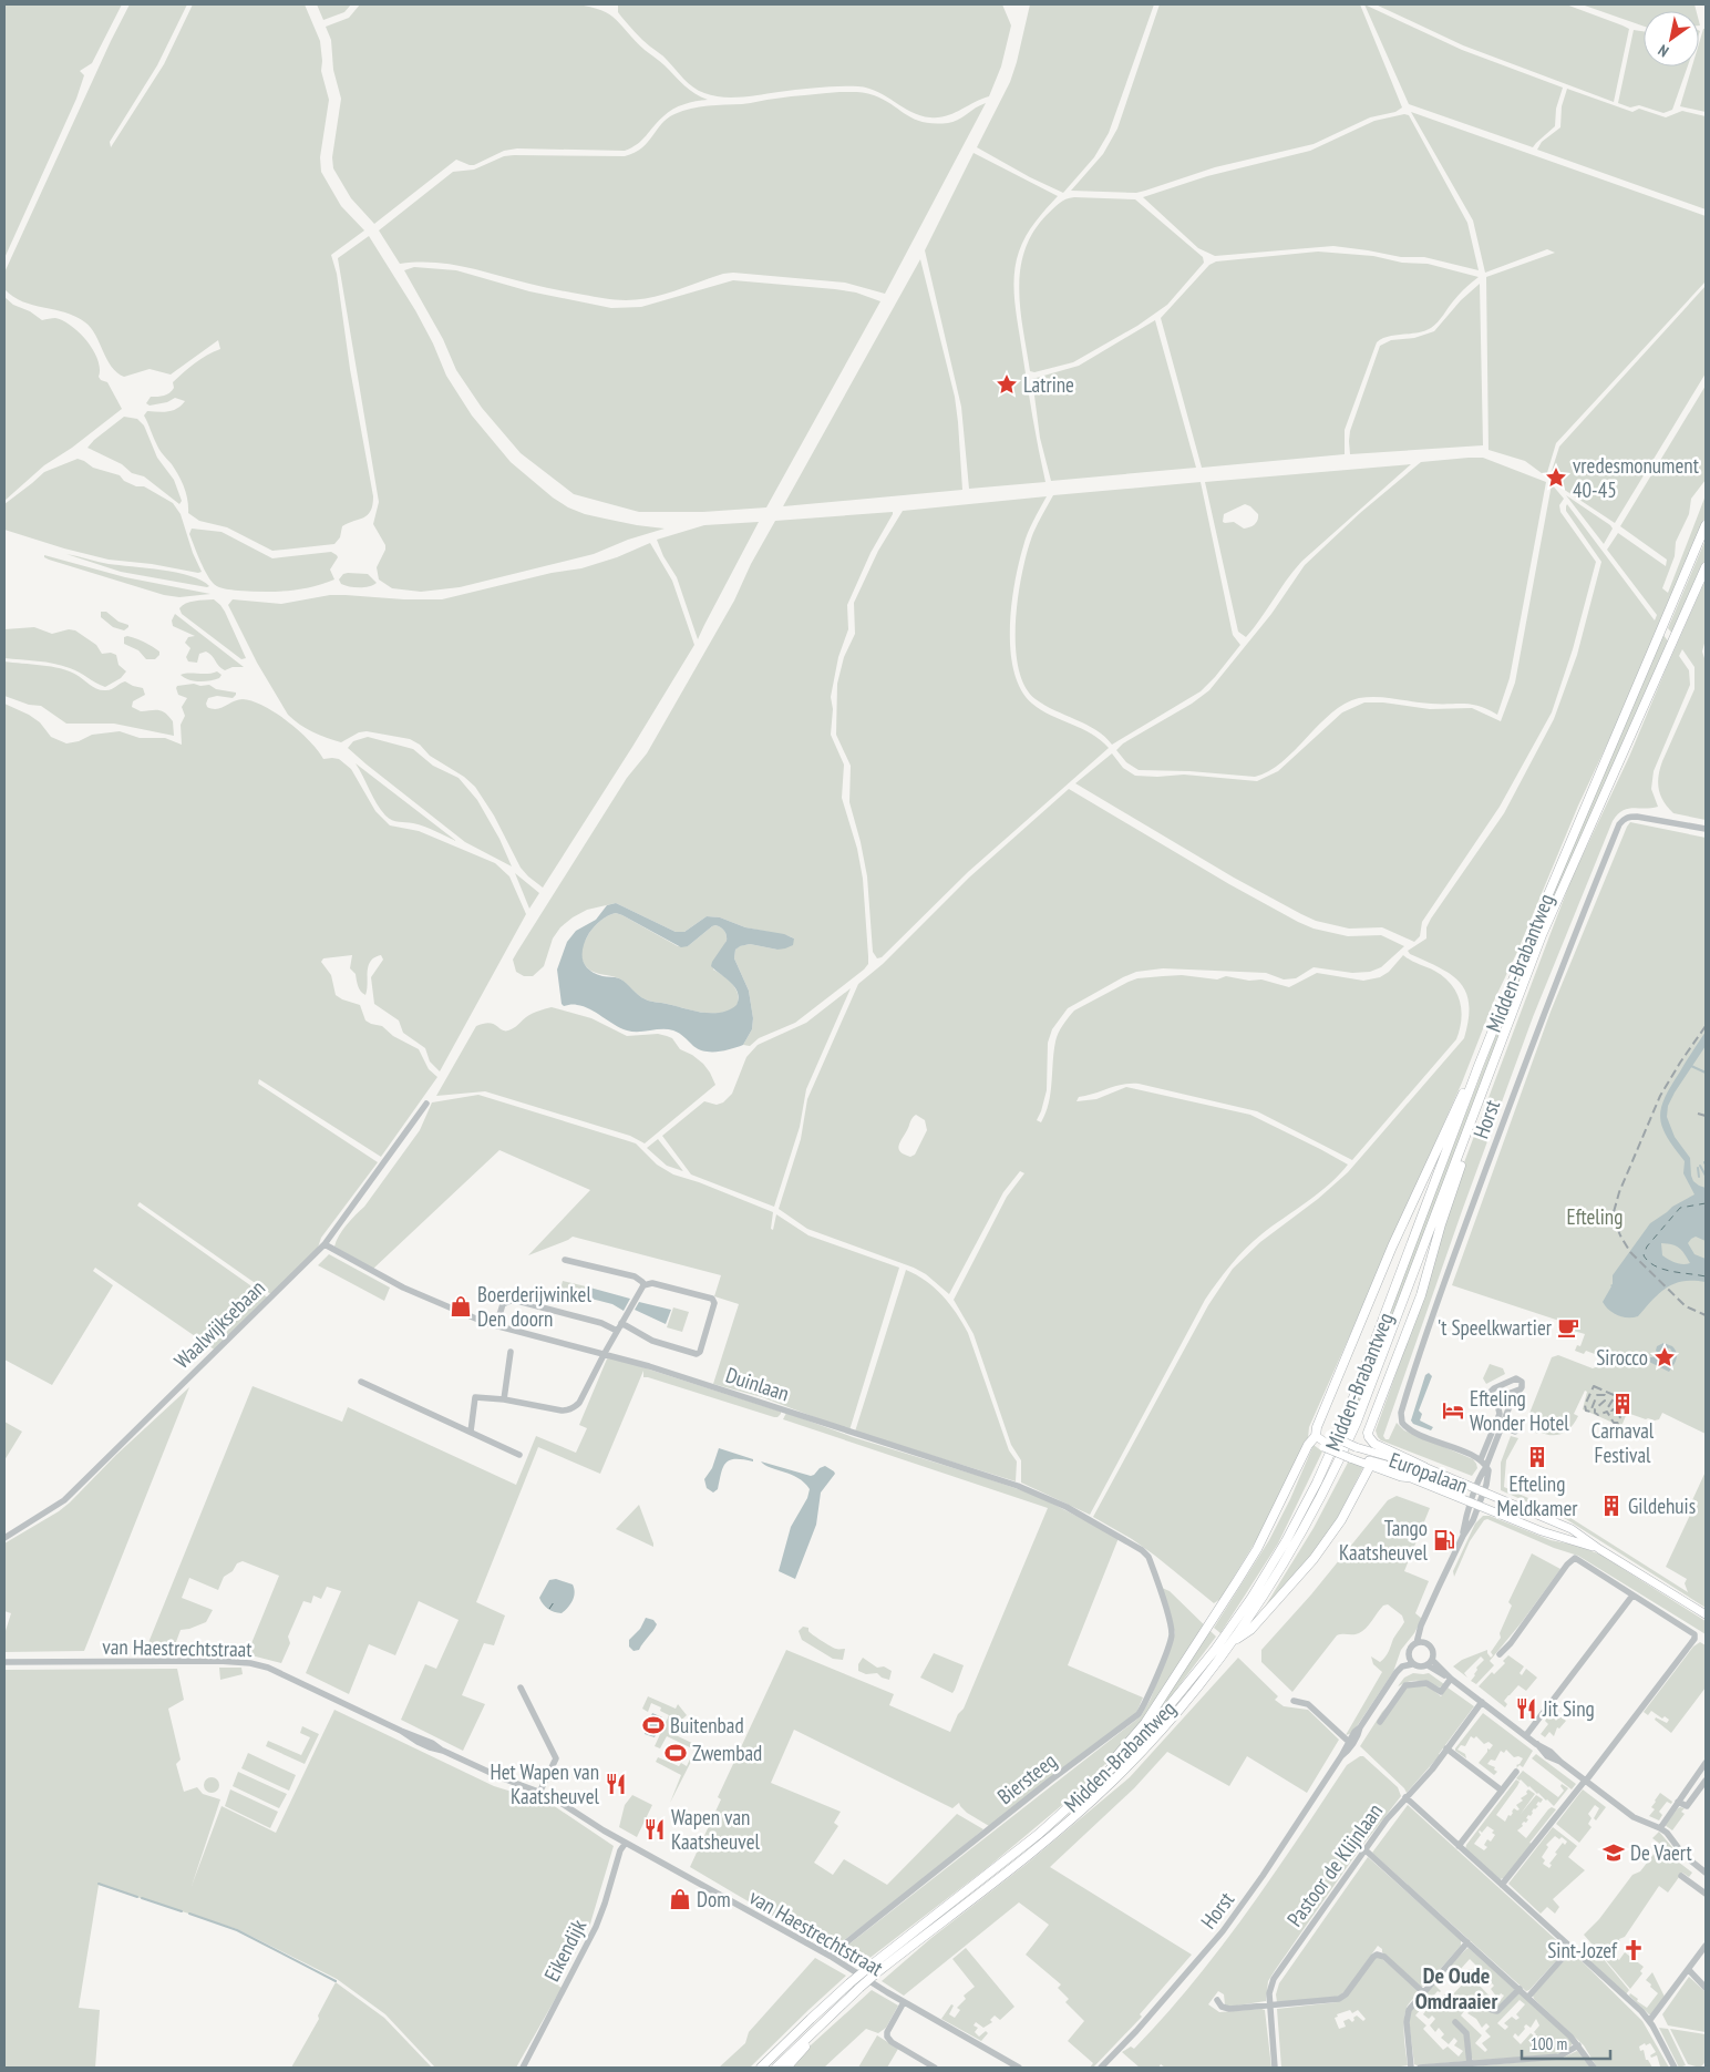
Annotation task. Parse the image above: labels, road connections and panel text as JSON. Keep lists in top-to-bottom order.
{
  "streets": {
    "highway": ["Midden-Brabantweg"],
    "main road": ["Europalaan"],
    "street": [
      "Horst",
      "Waalwijksebaan",
      "Duinlaan",
      "van Haestrechtstraat",
      "Biersteeg",
      "Pastoor de Klijnlaan",
      "Eikendijk"
    ]
  },
  "crossings": [
    ["Waalwijksebaan", "Duinlaan"],
    ["Duinlaan", "Biersteeg"],
    ["van Haestrechtstraat", "Biersteeg"],
    ["van Haestrechtstraat", "Eikendijk"]
  ],
  "districts": ["De Oude Omdraaier"],
  "parks": ["Efteling"],
  "places": {
    "place": ["Latrine", "vredesmonument 40-45", "Sirocco"],
    "shop": ["Boerderijwinkel Den doorn", "Dom"],
    "cafe": ["'t Speelkwartier"],
    "building": ["Carnaval Festival", "Efteling Meldkamer", "Gildehuis"],
    "hotel": ["Efteling Wonder Hotel"],
    "fuel station": ["Tango Kaatsheuvel"],
    "restaurant": ["Jit Sing", "Het Wapen van Kaatsheuvel", "Wapen van Kaatsheuvel"],
    "sports": ["Buitenbad", "Zwembad"],
    "school or university": ["De Vaert"],
    "church": ["Sint-Jozef"]
  },
  "scale_bar": "100 m",
  "north": "bottom left"
}
